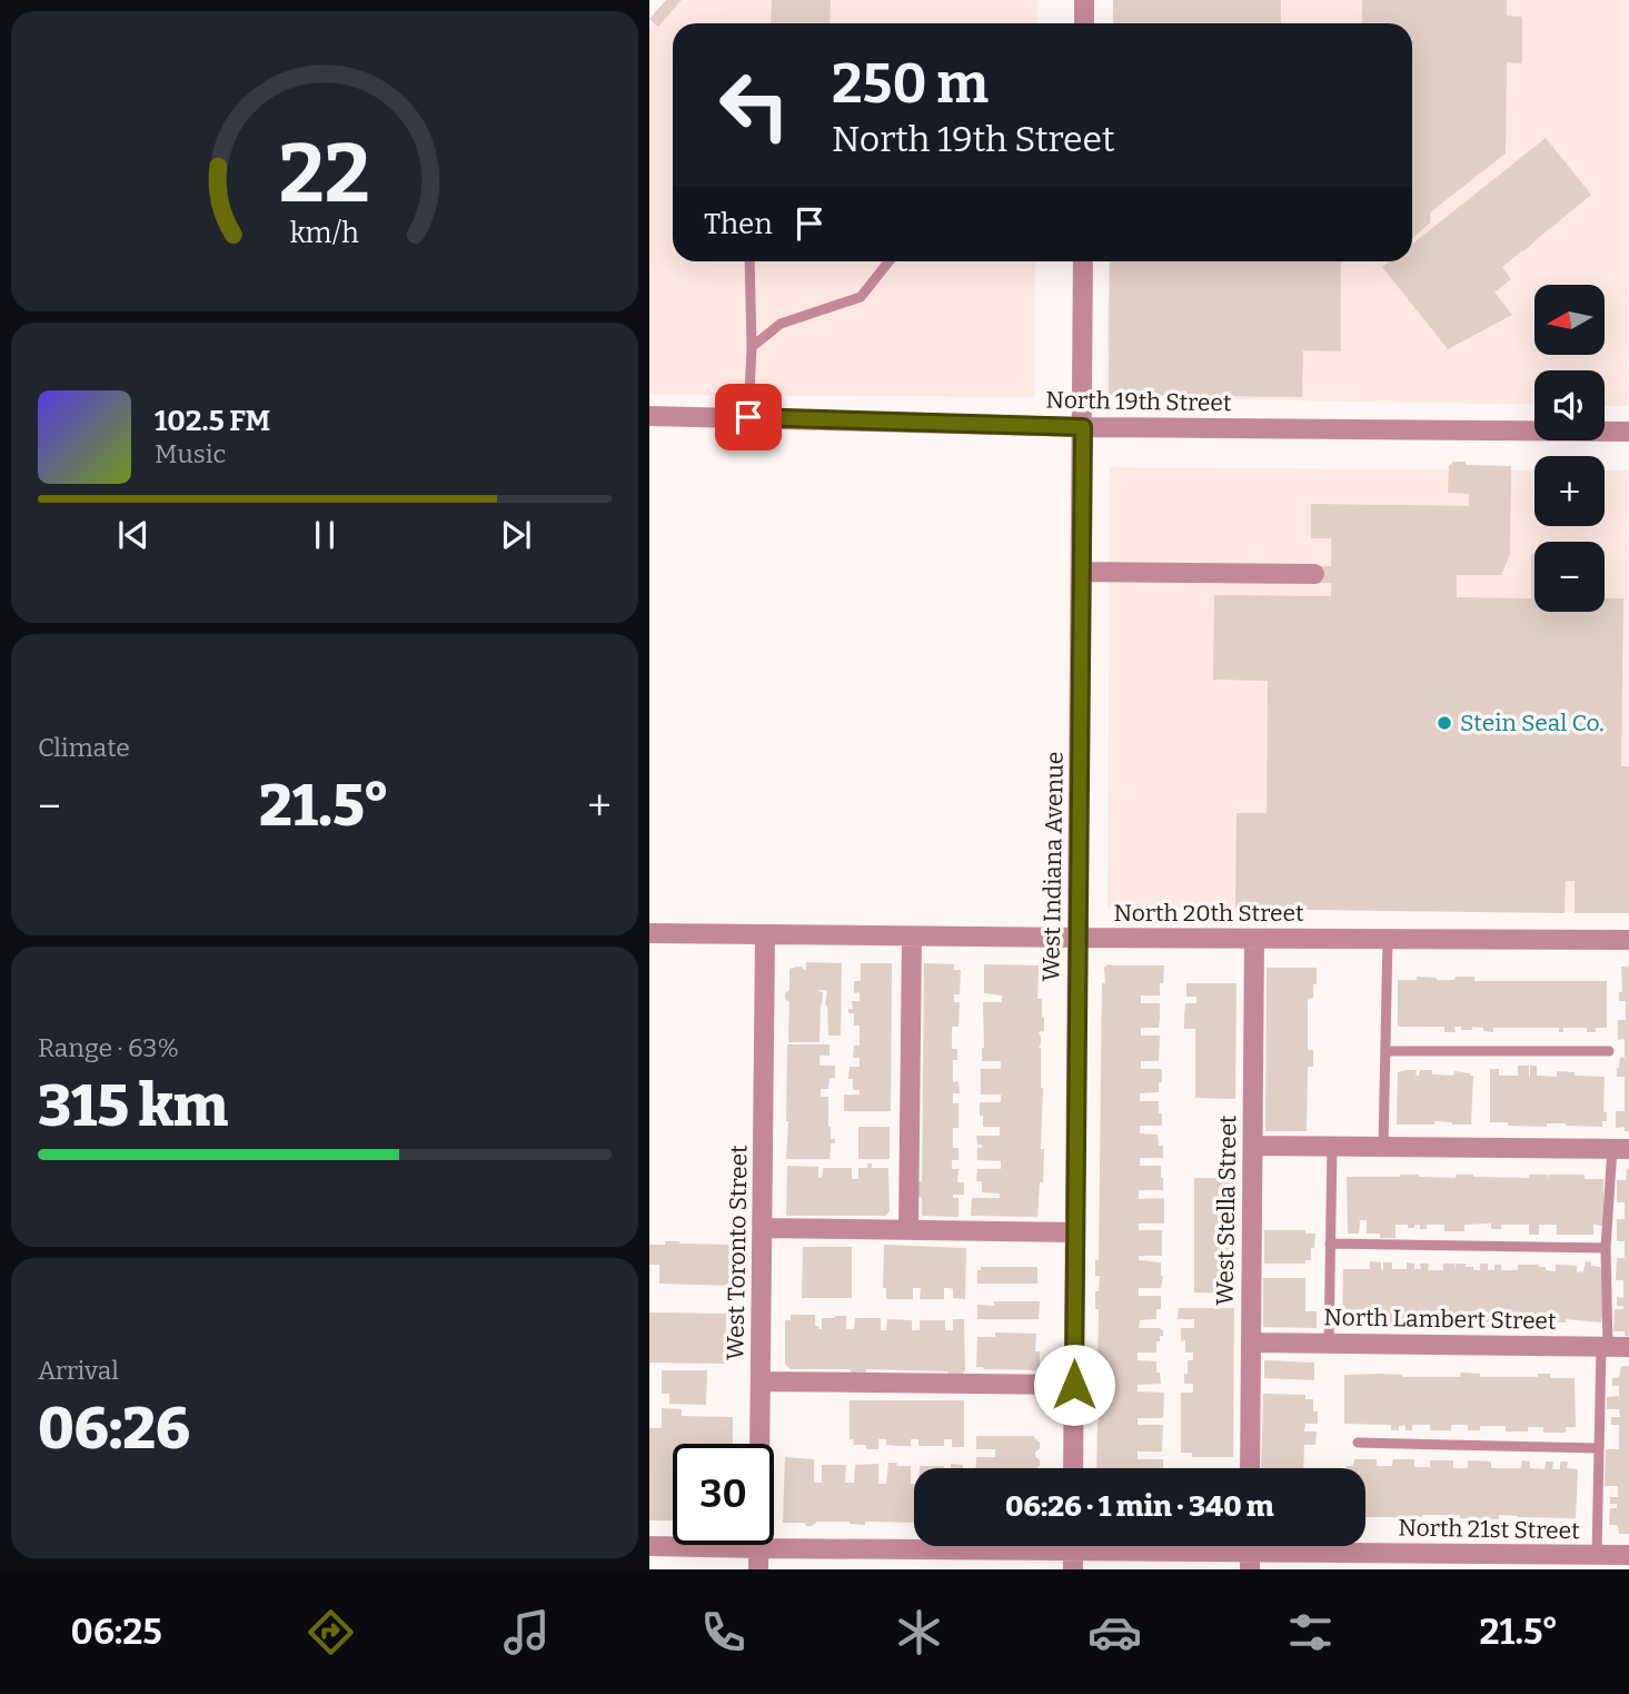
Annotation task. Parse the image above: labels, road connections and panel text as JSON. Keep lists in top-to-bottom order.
{
  "streets": {
    "street": [
      "North 19th Street",
      "West Indiana Avenue",
      "North 20th Street",
      "West Stella Street",
      "West Toronto Street",
      "North Lambert Street",
      "North 21st Street"
    ]
  },
  "crossings": [
    ["North 19th Street", "West Indiana Avenue"],
    ["West Indiana Avenue", "North 20th Street"],
    ["North 20th Street", "West Stella Street"],
    ["North 20th Street", "West Toronto Street"],
    ["West Stella Street", "North Lambert Street"],
    ["West Toronto Street", "North 21st Street"]
  ],
  "places": ["Stein Seal Co."],
  "north": "left",
  "page": {
    "turn": ["250 m", "North 19th Street"],
    "then": "Then",
    "map_buttons": ["+", "−"],
    "song": ["102.5 FM", "Music"],
    "tile": [
      "Climate",
      ["Range · 63%", "315 km"],
      ["Arrival", "06:26"]
    ],
    "heat": ["−", "21.5°", "+"],
    "limit": "30",
    "trip": "06:26 · 1 min · 340 m",
    "tabs": ["06:25", "21.5°"],
    "gauge": ["22", "km/h"]
  }
}
